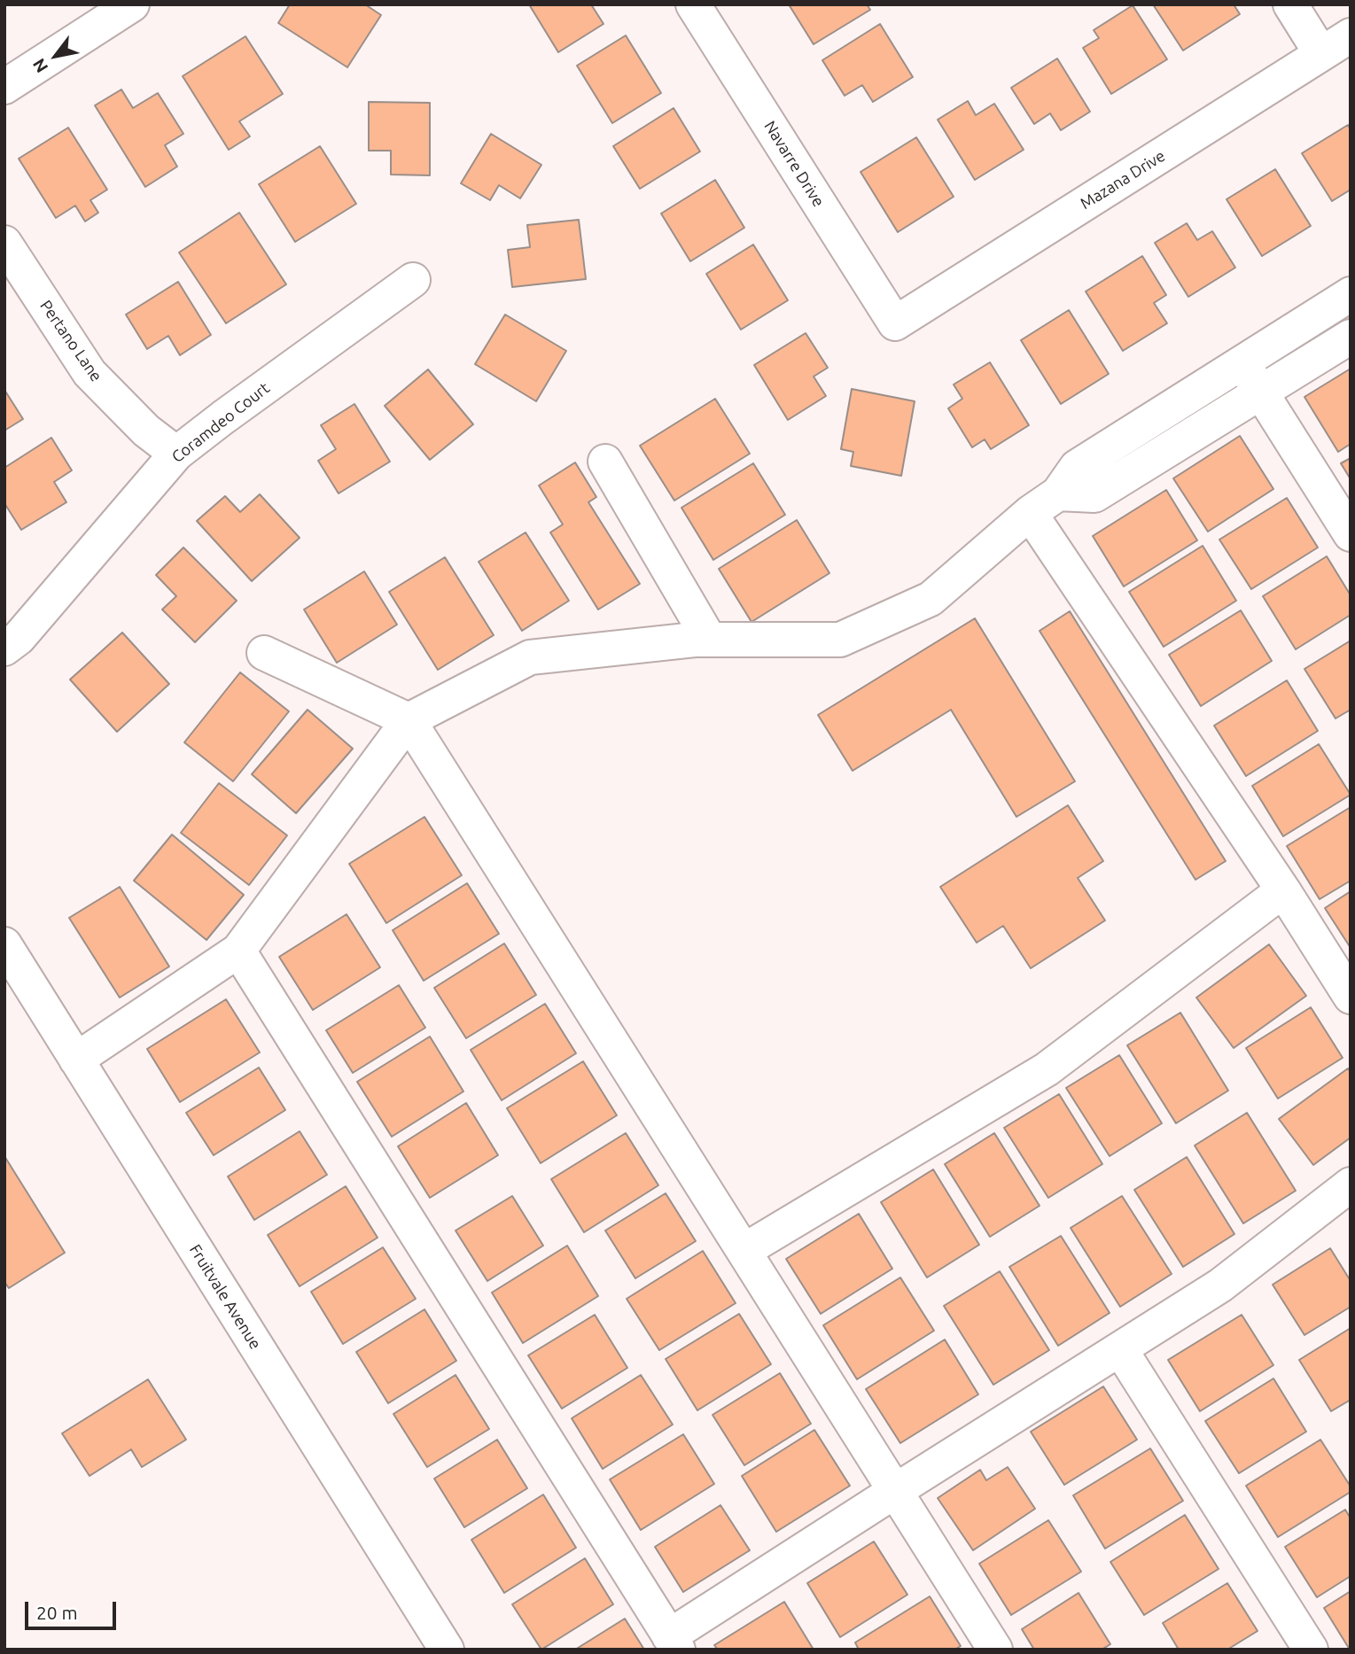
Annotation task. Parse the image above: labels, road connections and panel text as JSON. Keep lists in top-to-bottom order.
{
  "streets": {
    "street": [
      "Navarre Drive",
      "Mazana Drive",
      "Pertano Lane",
      "Coramdeo Court",
      "Fruitvale Avenue"
    ]
  },
  "crossings": [
    ["Navarre Drive", "Mazana Drive"],
    ["Pertano Lane", "Coramdeo Court"]
  ],
  "scale_bar": "20 m",
  "north": "bottom left"
}
